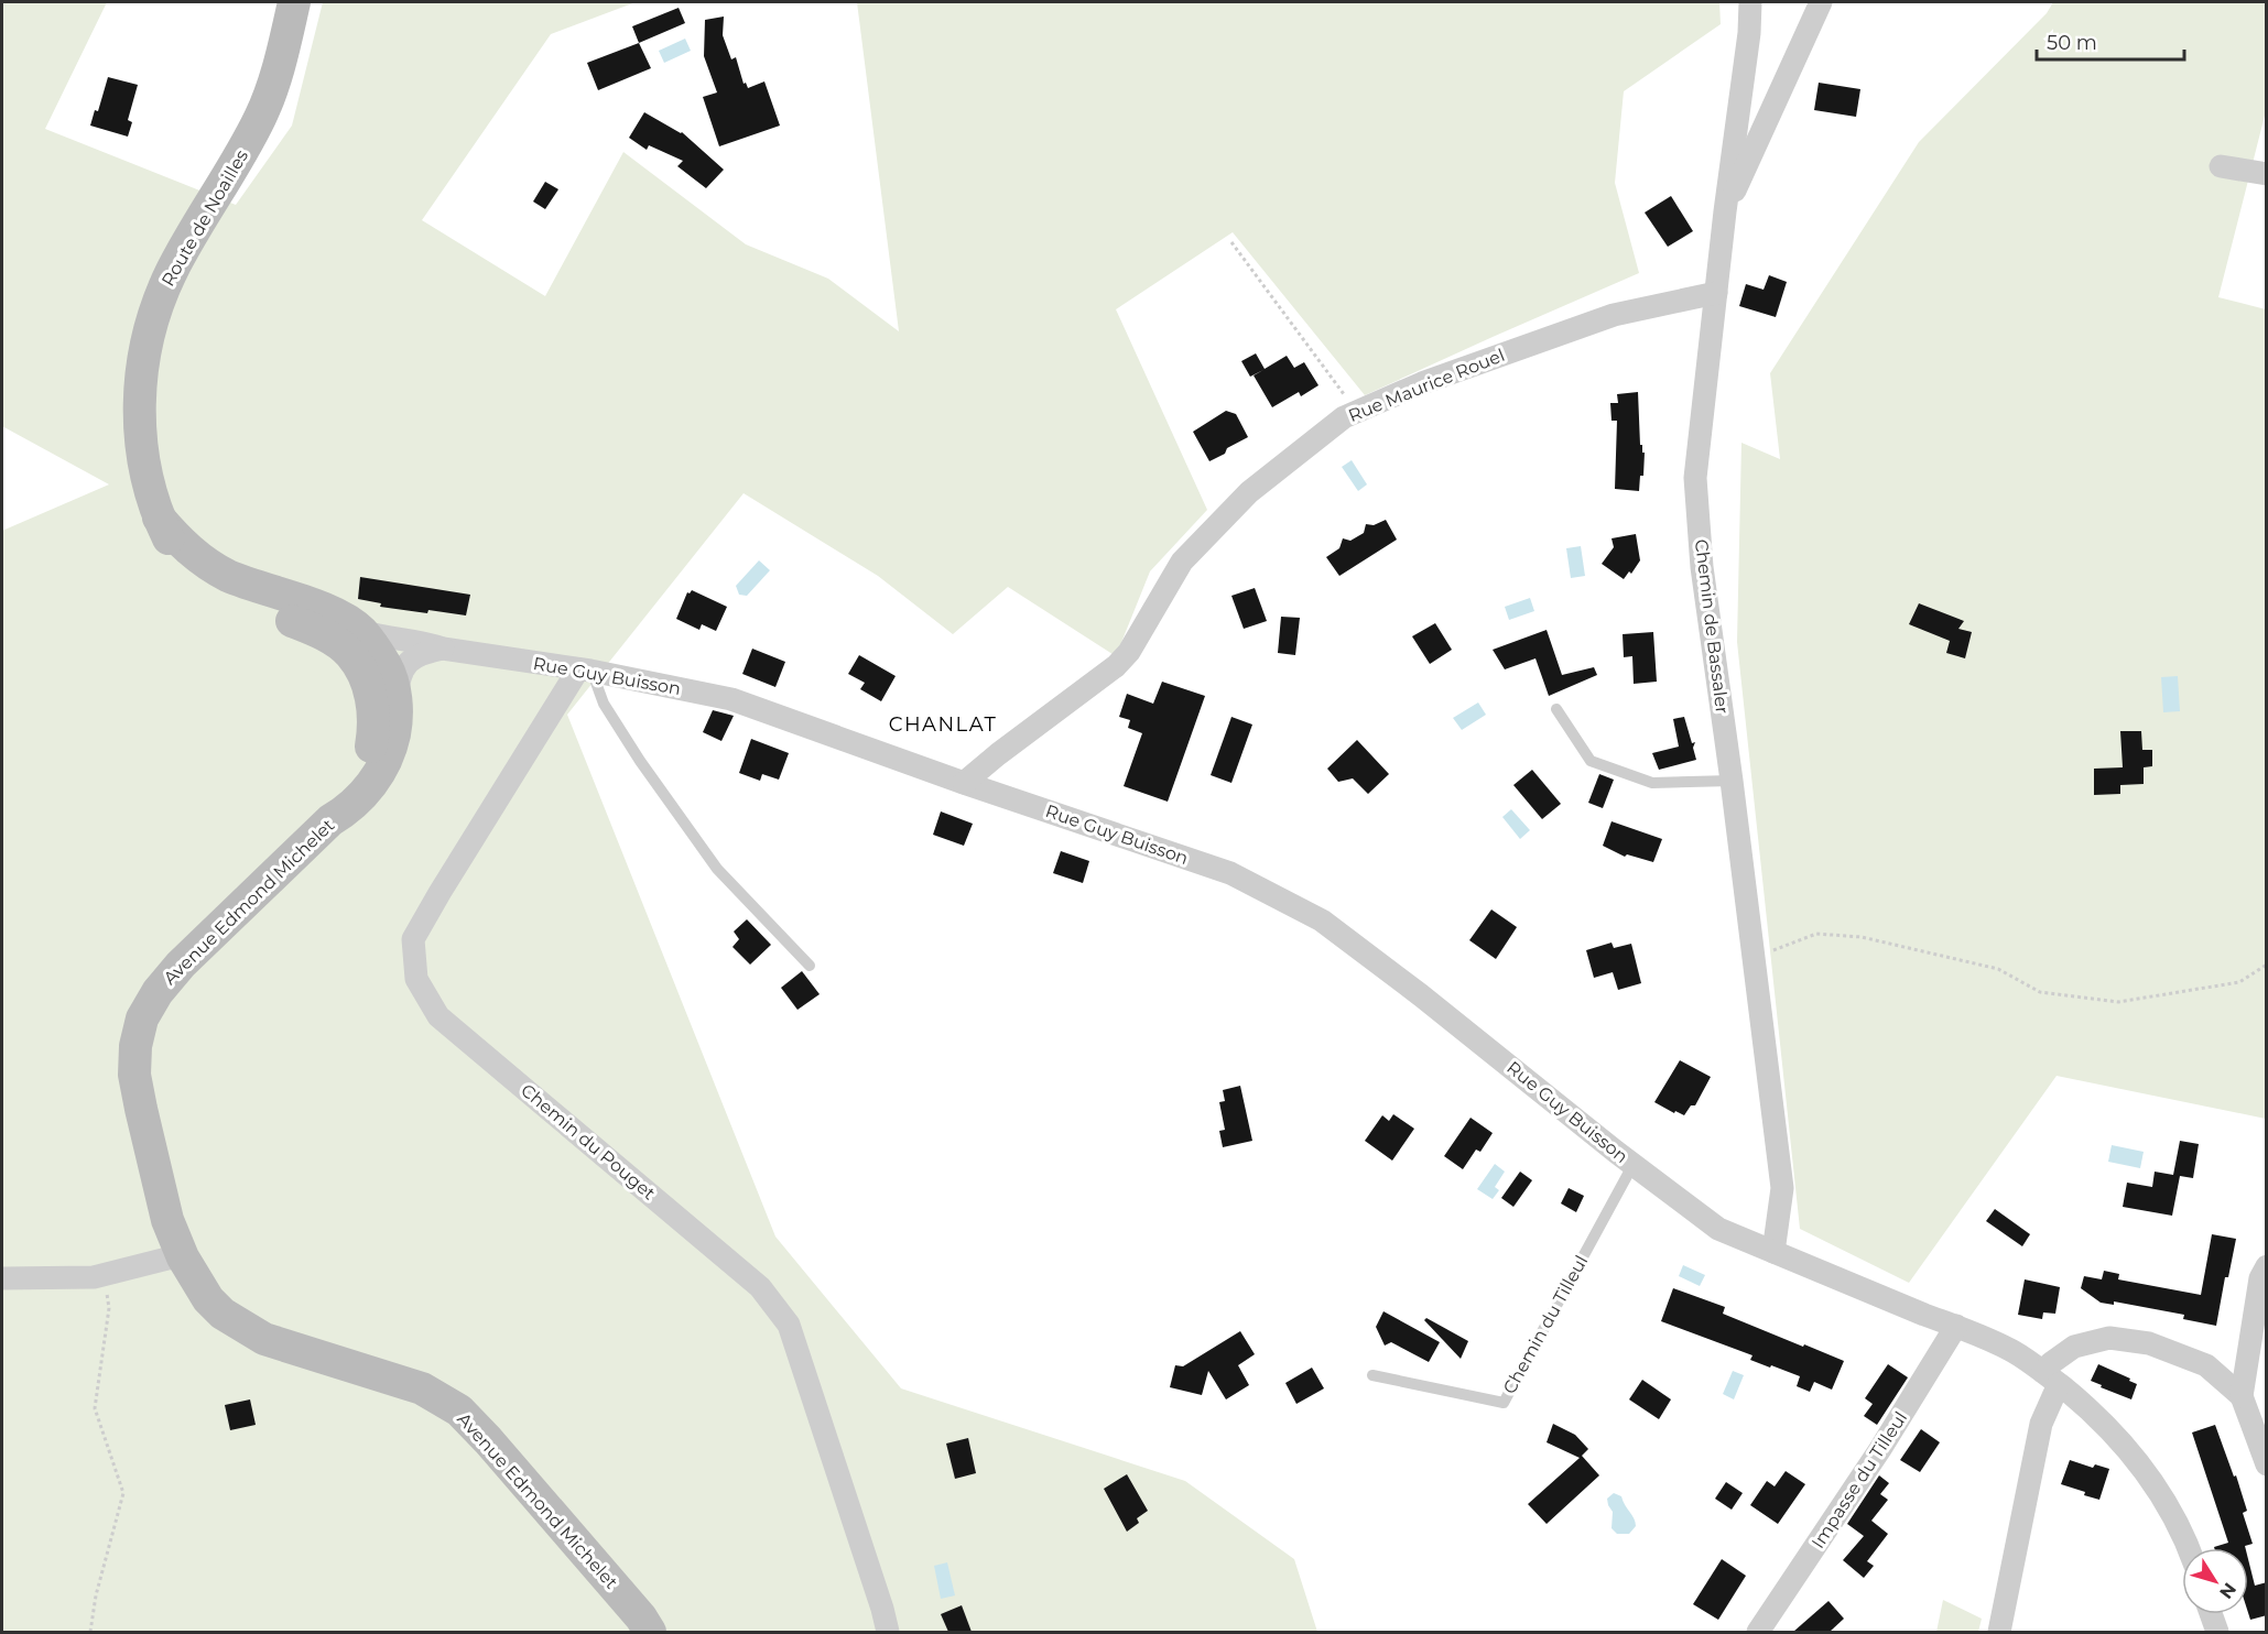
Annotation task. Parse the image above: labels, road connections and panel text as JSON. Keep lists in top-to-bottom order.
{
  "streets": {
    "main road": ["Route de Noailles", "Avenue Edmond Michelet"],
    "street": [
      "Rue Maurice Rouel",
      "Chemin de Bassaler",
      "Rue Guy Buisson",
      "Chemin du Pouget",
      "Impasse du Tilleul"
    ],
    "lane": ["Chemin du Tilleul"]
  },
  "crossings": [
    ["Route de Noailles", "Rue Guy Buisson"],
    ["Route de Noailles", "Avenue Edmond Michelet"],
    ["Rue Maurice Rouel", "Chemin de Bassaler"],
    ["Rue Maurice Rouel", "Rue Guy Buisson"],
    ["Chemin de Bassaler", "Rue Guy Buisson"],
    ["Rue Guy Buisson", "Avenue Edmond Michelet"],
    ["Rue Guy Buisson", "Chemin du Pouget"],
    ["Rue Guy Buisson", "Chemin du Tilleul"],
    ["Rue Guy Buisson", "Impasse du Tilleul"]
  ],
  "districts": ["CHANLAT"],
  "scale_bar": "50 m",
  "north": "bottom right"
}
